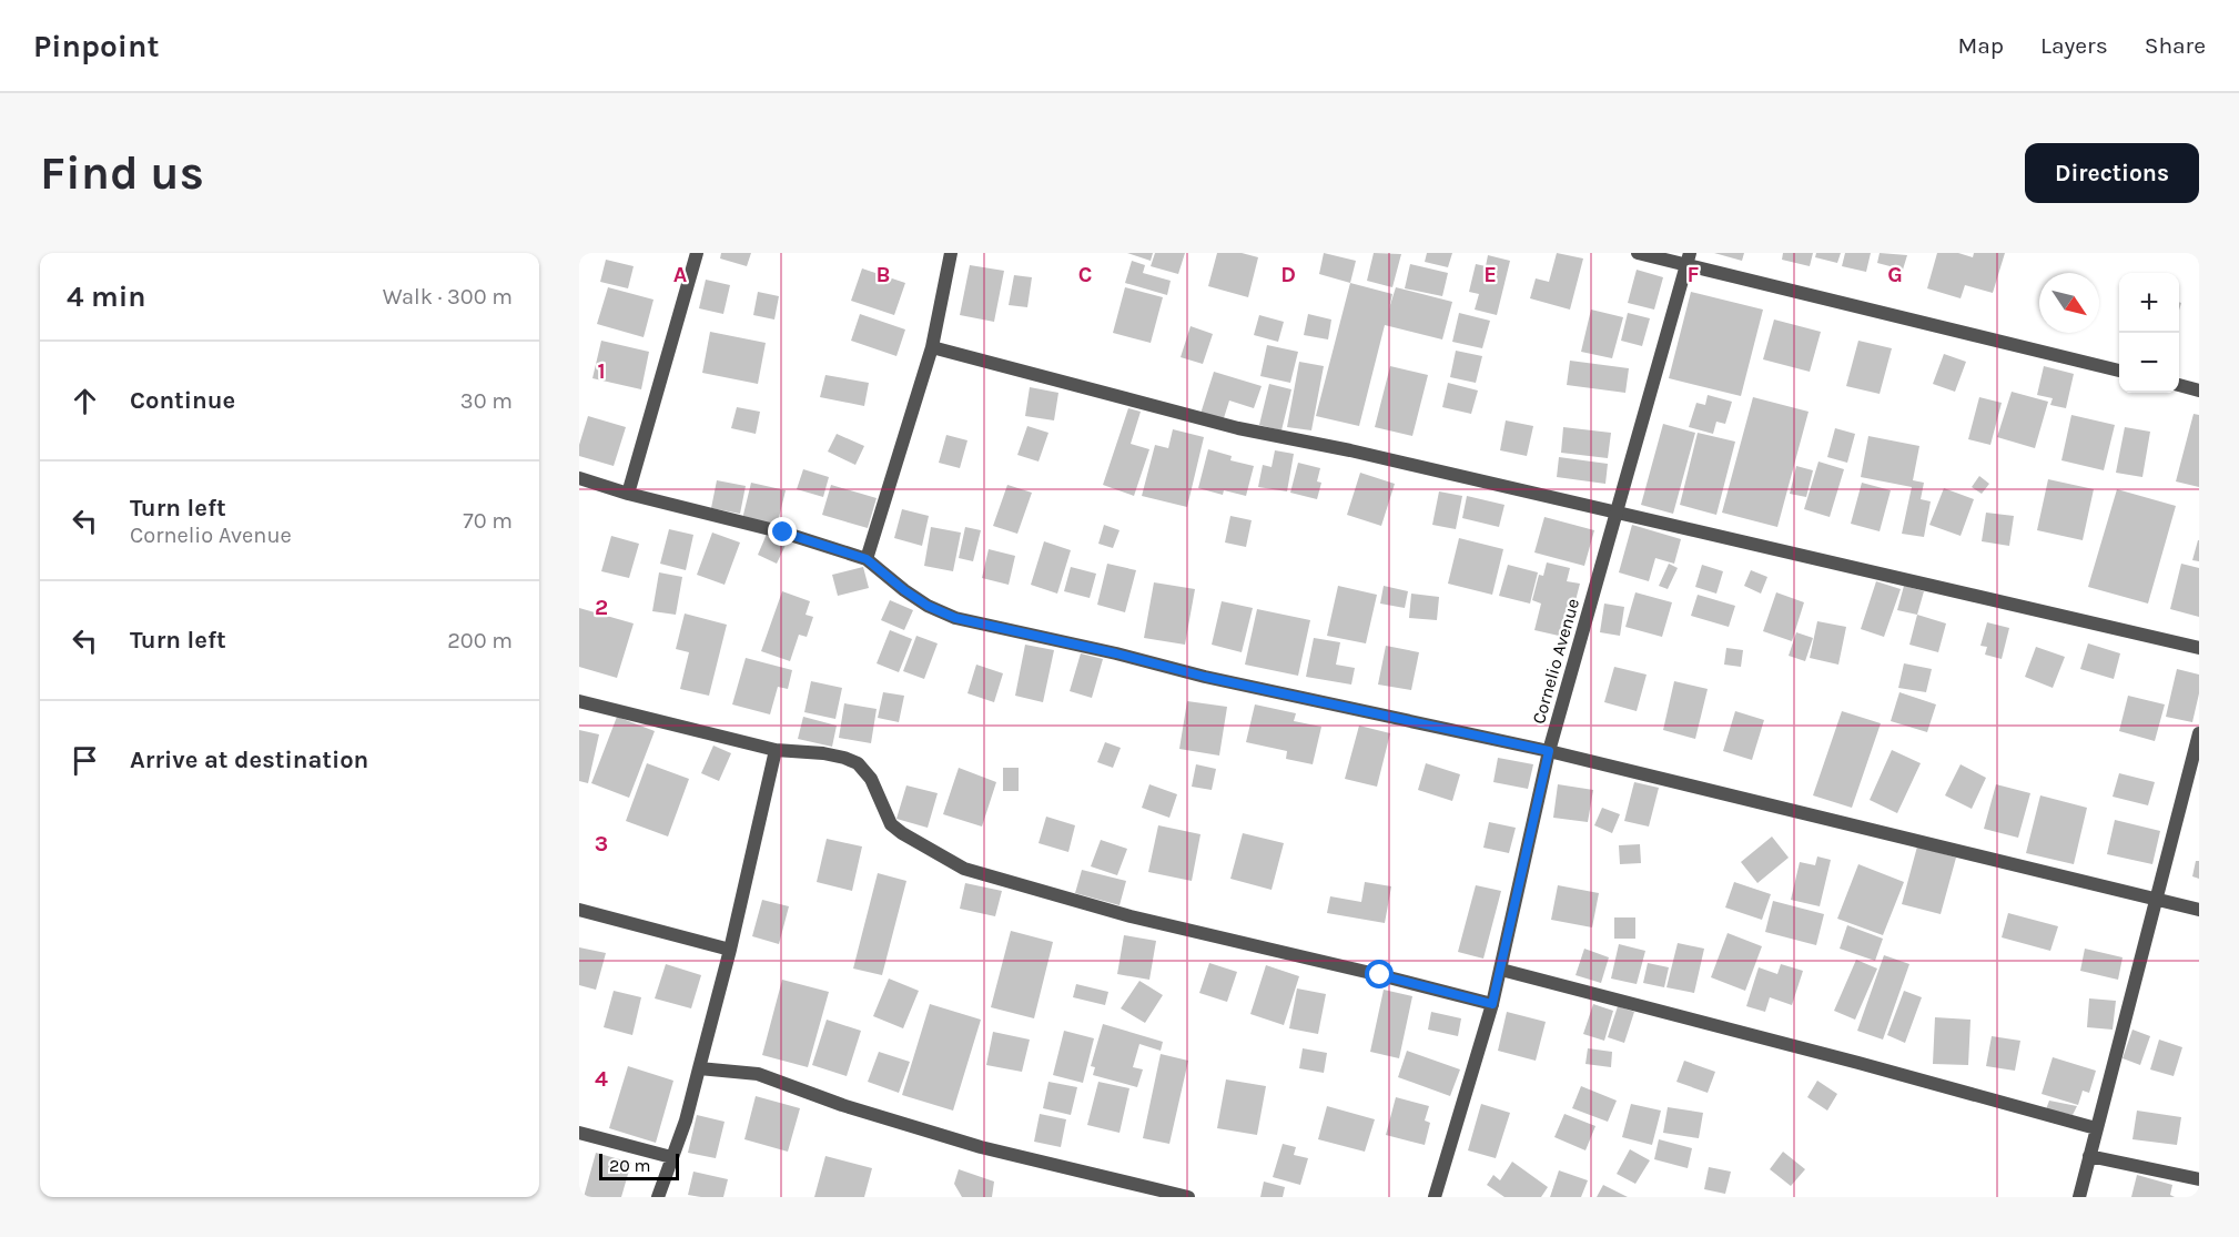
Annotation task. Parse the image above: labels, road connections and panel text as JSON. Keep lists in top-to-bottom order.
{
  "streets": {
    "street": ["Cornelio Avenue"]
  },
  "scale_bar": "20 m",
  "north": "bottom right",
  "page": {
    "header": "Pinpoint",
    "nav": ["Map", "Layers", "Share"],
    "buttons": "Directions",
    "title": "Find us",
    "heading": ["4 min", "Walk · 300 m"],
    "map_buttons": ["+", "−"],
    "list": [
      ["Continue", "30 m"],
      ["Turn left", "Cornelio Avenue", "70 m"],
      ["Turn left", "200 m"],
      "Arrive at destination"
    ],
    "scale": "20 m"
  },
  "grid": {
    "columns": [
      "A",
      "B",
      "C",
      "D",
      "E",
      "F",
      "G"
    ],
    "rows": [
      "1",
      "2",
      "3",
      "4"
    ]
  }
}
